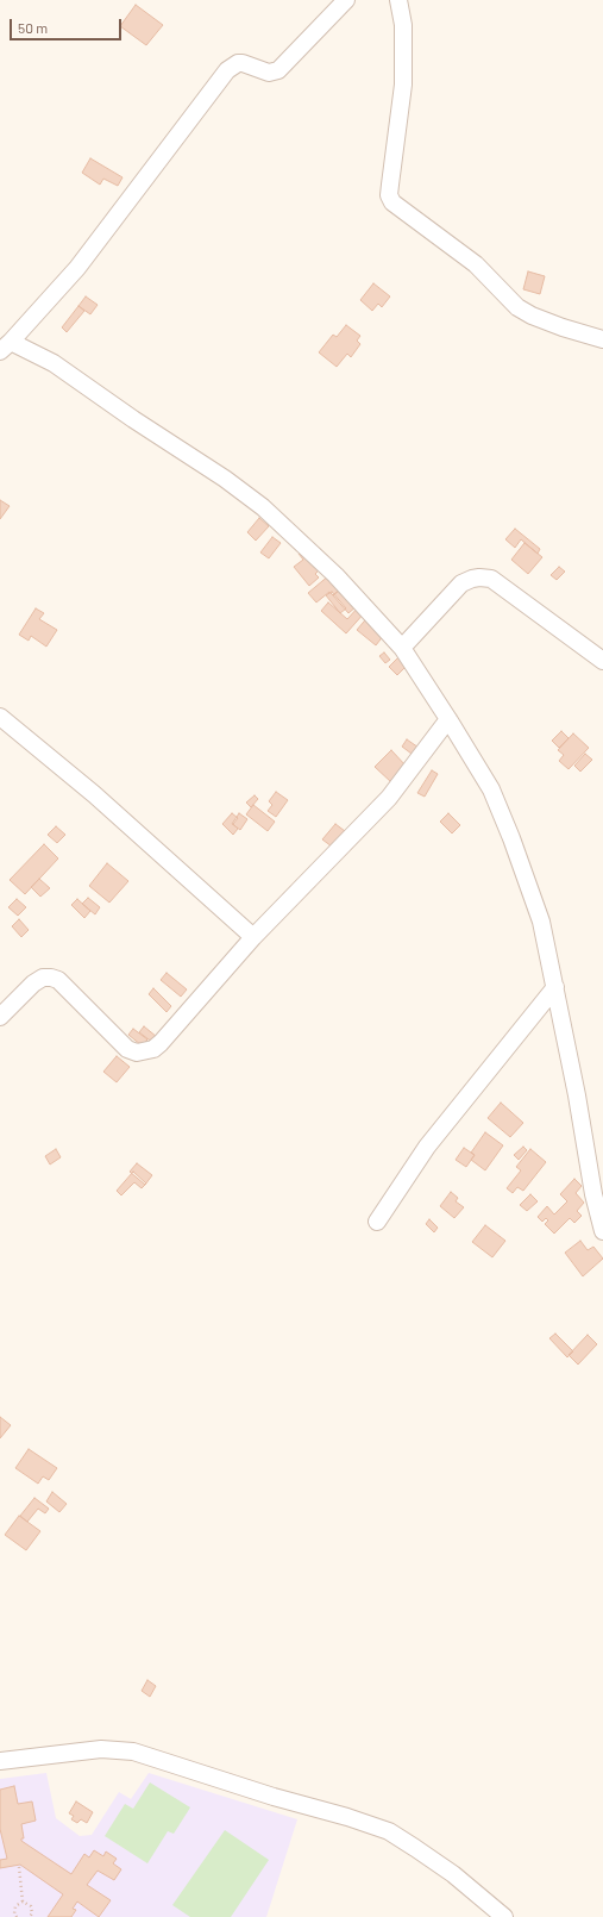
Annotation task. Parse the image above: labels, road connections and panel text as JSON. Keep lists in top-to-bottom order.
{
  "scale_bar": "50 m"
}
